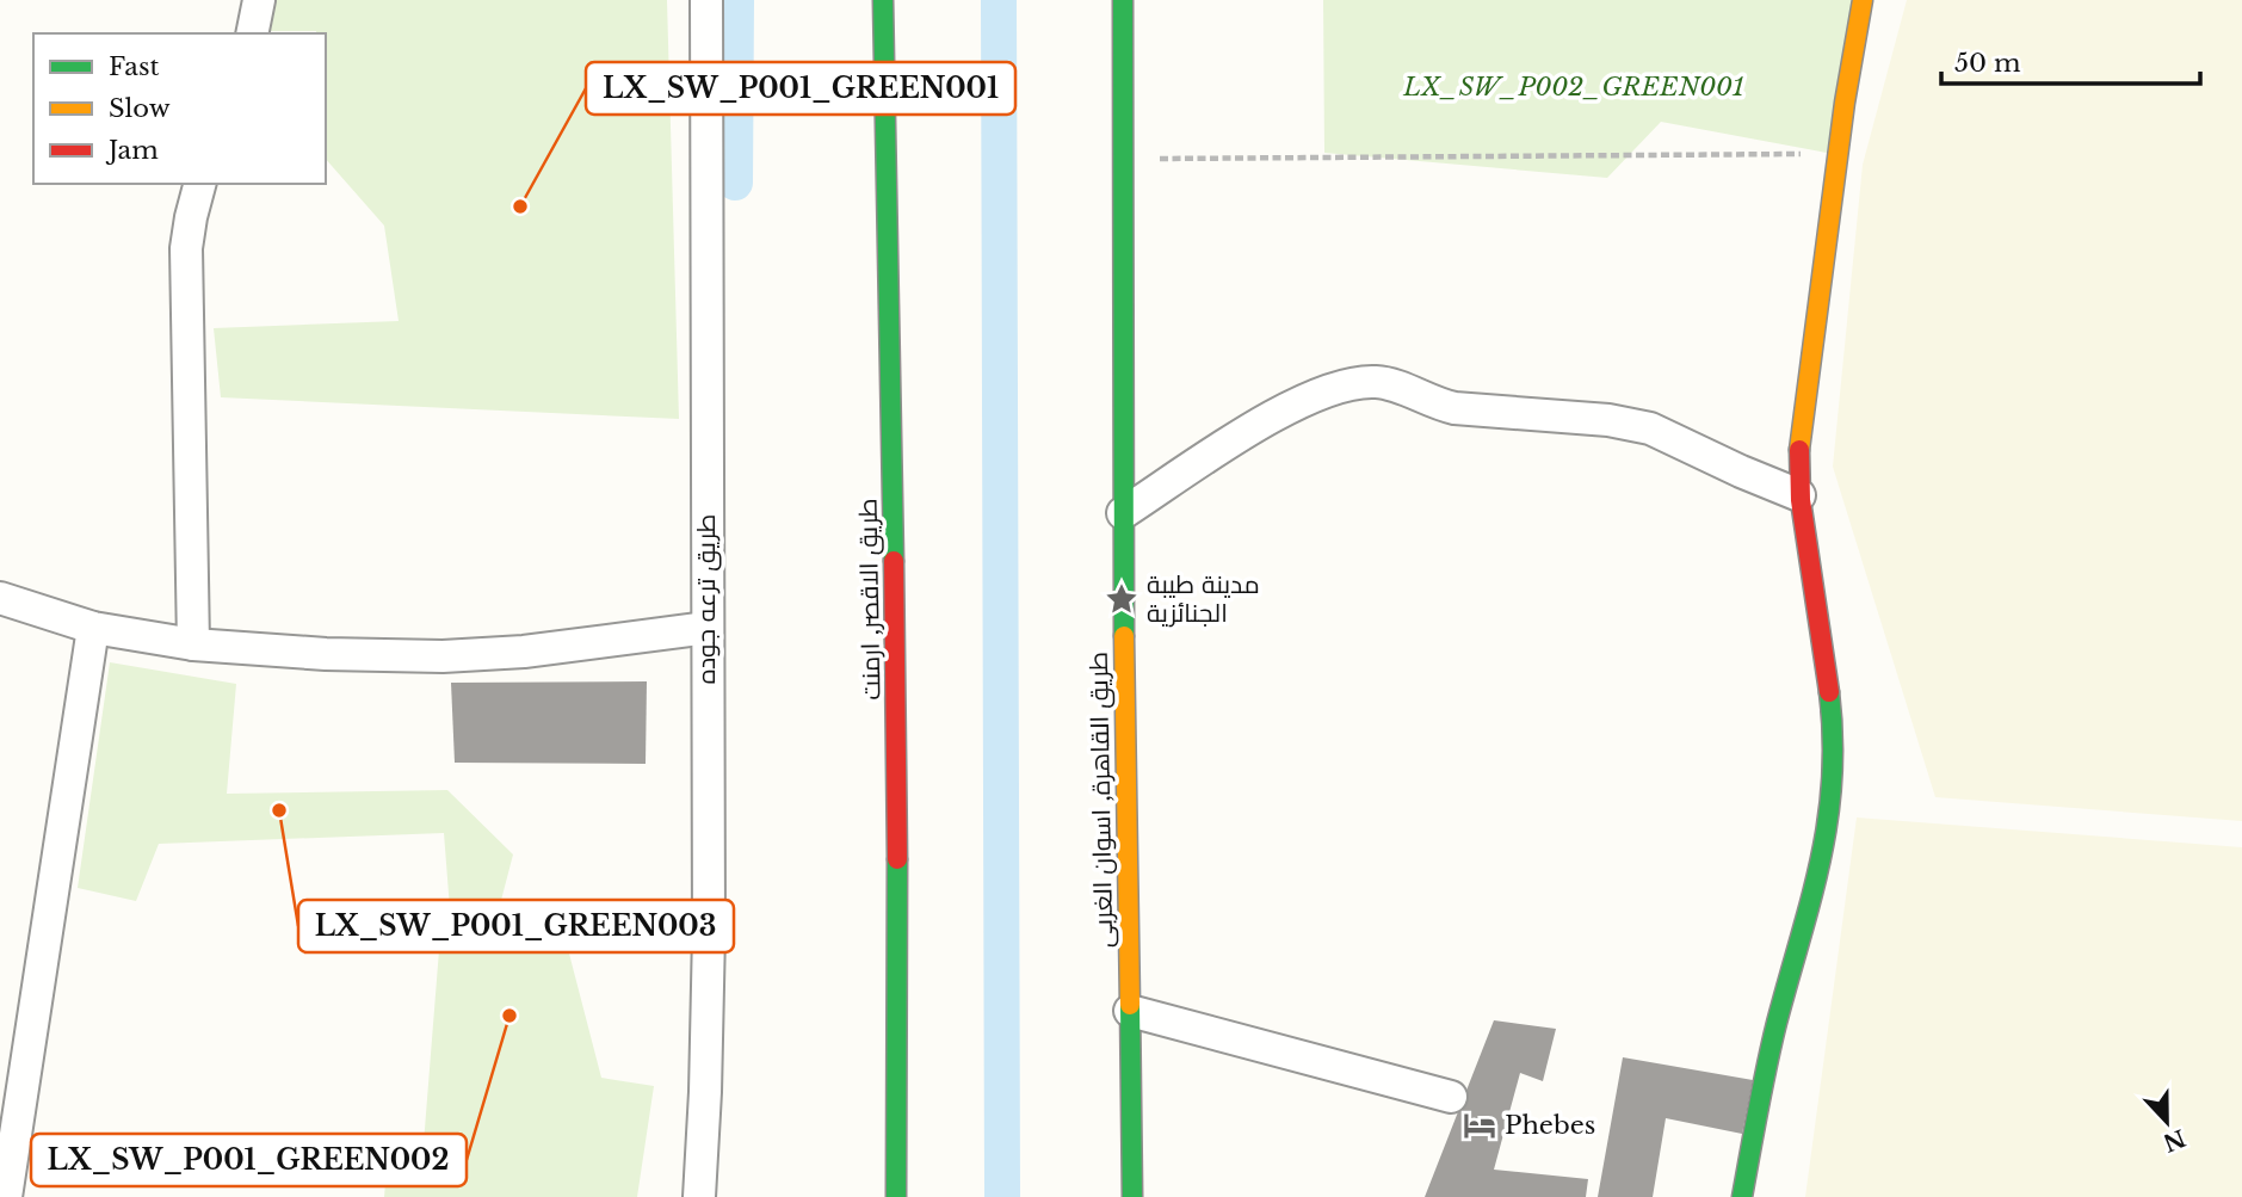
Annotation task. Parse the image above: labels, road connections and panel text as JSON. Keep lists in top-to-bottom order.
{
  "streets": {
    "street": ["طريق ترعه جوده", "طريق الاقصر, ارمنت", "طريق القاهرة, اسوان الغربى"]
  },
  "parks": ["LX_SW_P002_GREEN001"],
  "places": {
    "other": ["LX_SW_P001_GREEN001", "LX_SW_P001_GREEN003", "LX_SW_P001_GREEN002"],
    "place": ["مدينة طيبة الجنائزية"],
    "hotel": ["Phebes"]
  },
  "legend": ["Fast", "Slow", "Jam"],
  "scale_bar": "50 m",
  "north": "bottom"
}
